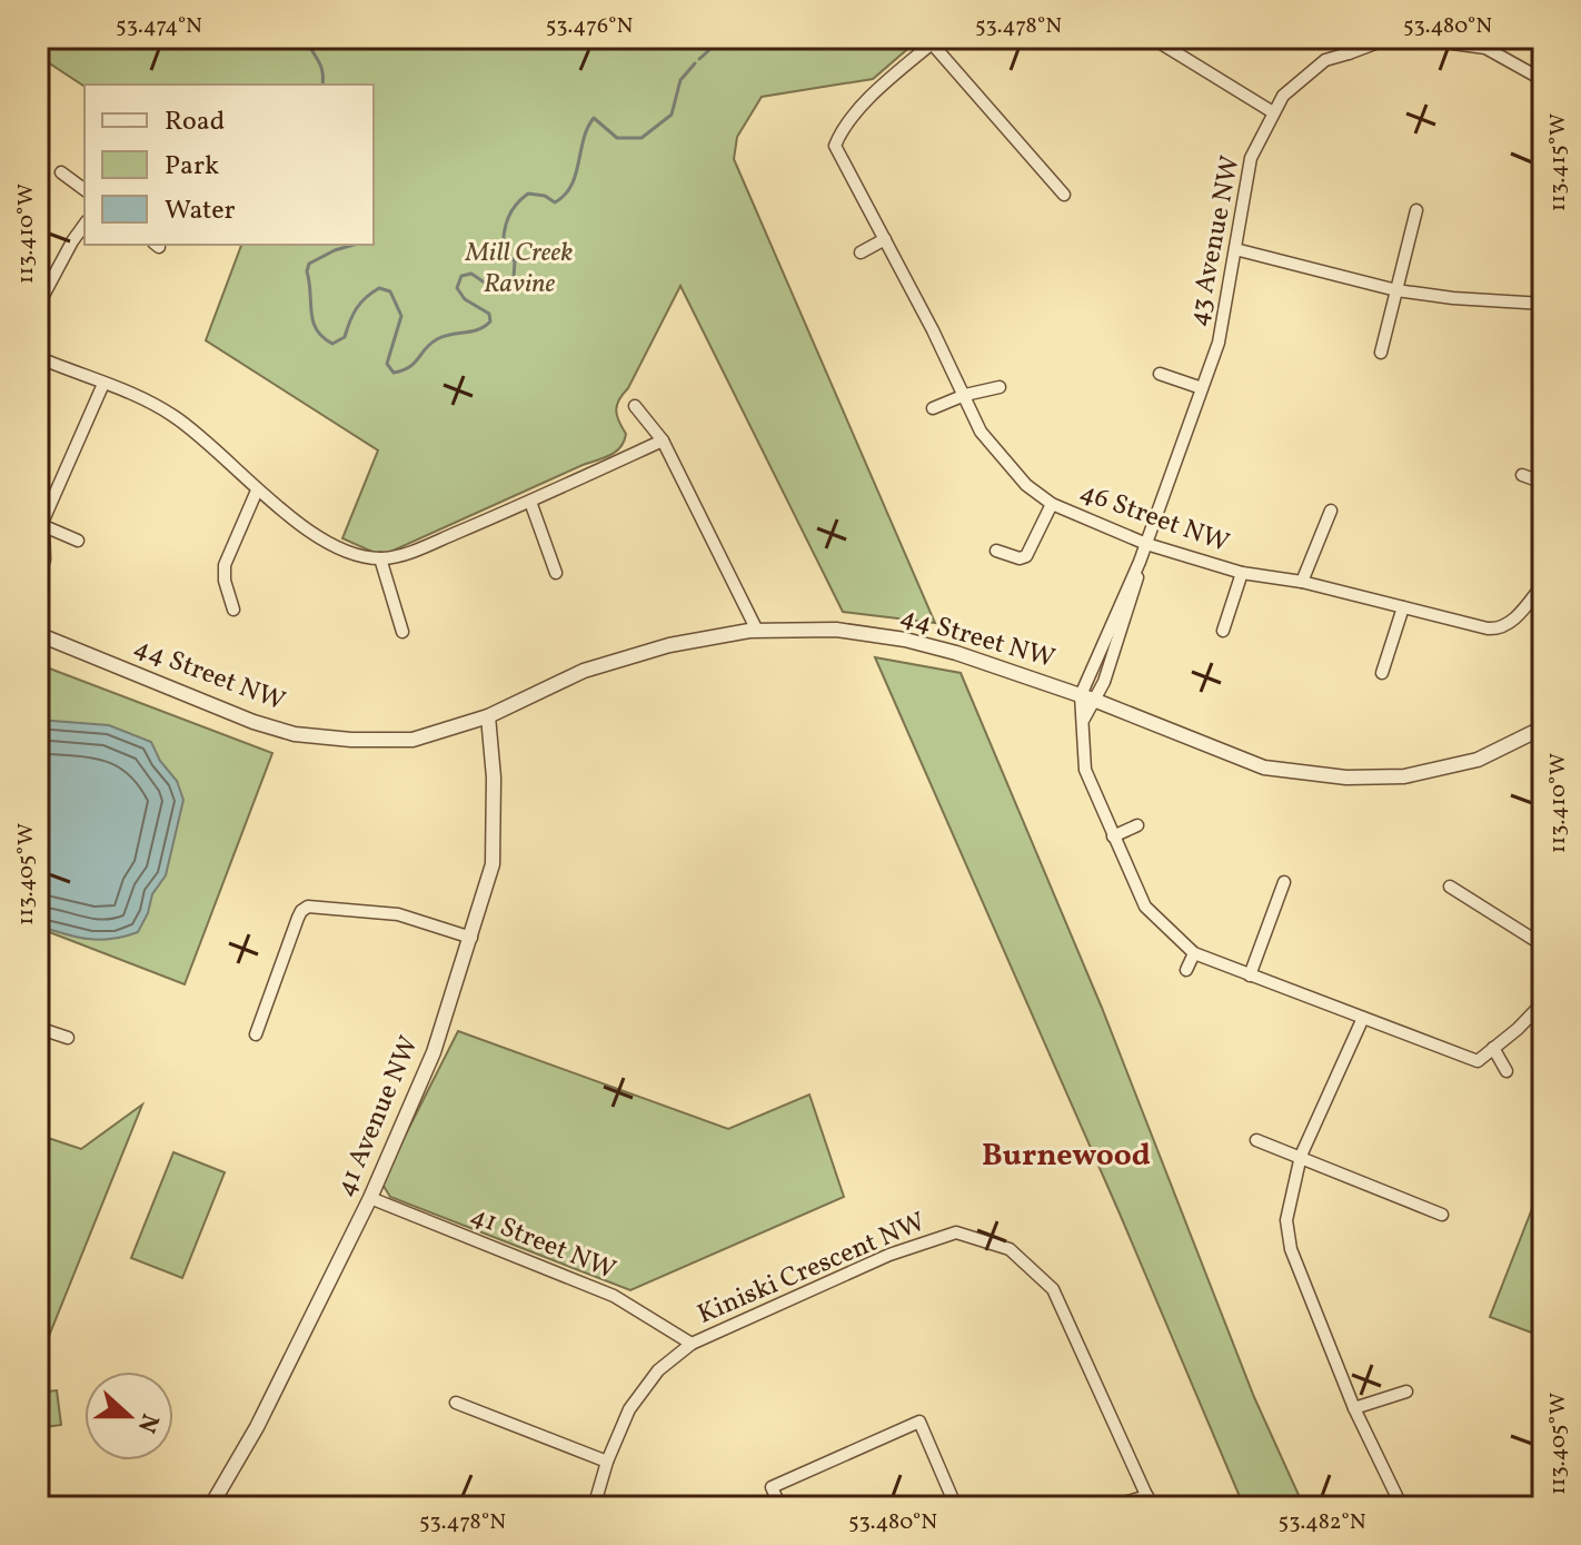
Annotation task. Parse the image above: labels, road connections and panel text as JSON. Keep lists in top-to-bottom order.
{
  "streets": {
    "street": [
      "43 Avenue NW",
      "46 Street NW",
      "44 Street NW",
      "41 Avenue NW",
      "41 Street NW",
      "Kiniski Crescent NW"
    ]
  },
  "crossings": [
    ["43 Avenue NW", "46 Street NW"],
    ["43 Avenue NW", "44 Street NW"],
    ["44 Street NW", "41 Avenue NW"],
    ["41 Avenue NW", "41 Street NW"],
    ["41 Street NW", "Kiniski Crescent NW"]
  ],
  "districts": ["Burnewood"],
  "parks": ["Mill Creek Ravine"],
  "legend": ["Road", "Park", "Water"],
  "north": "right",
  "coordinates": [
    "53.474°N",
    "53.476°N",
    "53.478°N",
    "53.480°N",
    "113.415°W",
    "113.410°W",
    "113.405°W",
    "53.482°N"
  ]
}
